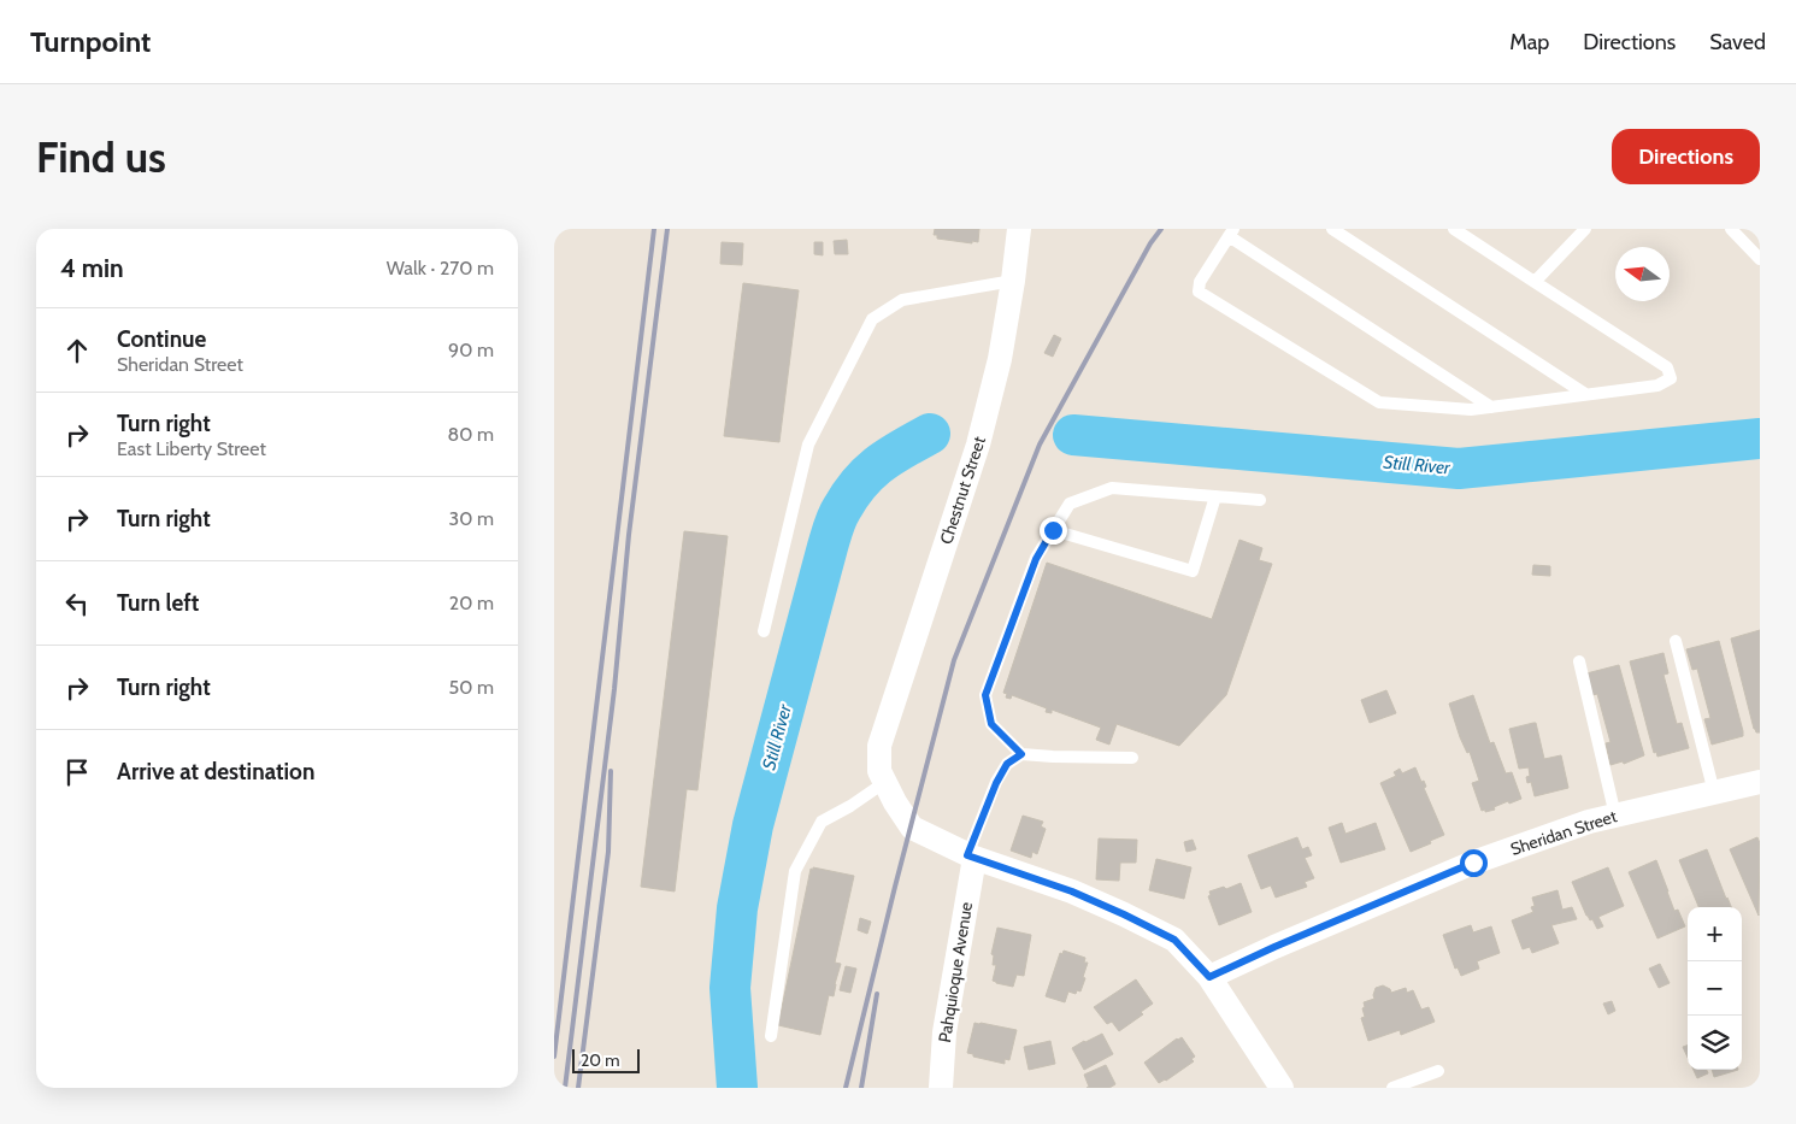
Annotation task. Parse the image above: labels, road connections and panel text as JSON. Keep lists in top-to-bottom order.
{
  "streets": {
    "street": ["Chestnut Street", "Sheridan Street", "Pahquioque Avenue"]
  },
  "water": ["Still River"],
  "scale_bar": "20 m",
  "north": "left",
  "page": {
    "header": "Turnpoint",
    "nav": ["Map", "Directions", "Saved"],
    "buttons": "Directions",
    "title": "Find us",
    "heading": ["4 min", "Walk · 270 m"],
    "list": [
      ["Continue", "Sheridan Street", "90 m"],
      ["Turn right", "East Liberty Street", "80 m"],
      ["Turn right", "30 m"],
      ["Turn left", "20 m"],
      ["Turn right", "50 m"],
      "Arrive at destination"
    ],
    "map_buttons": ["+", "−"],
    "scale": "20 m"
  }
}
